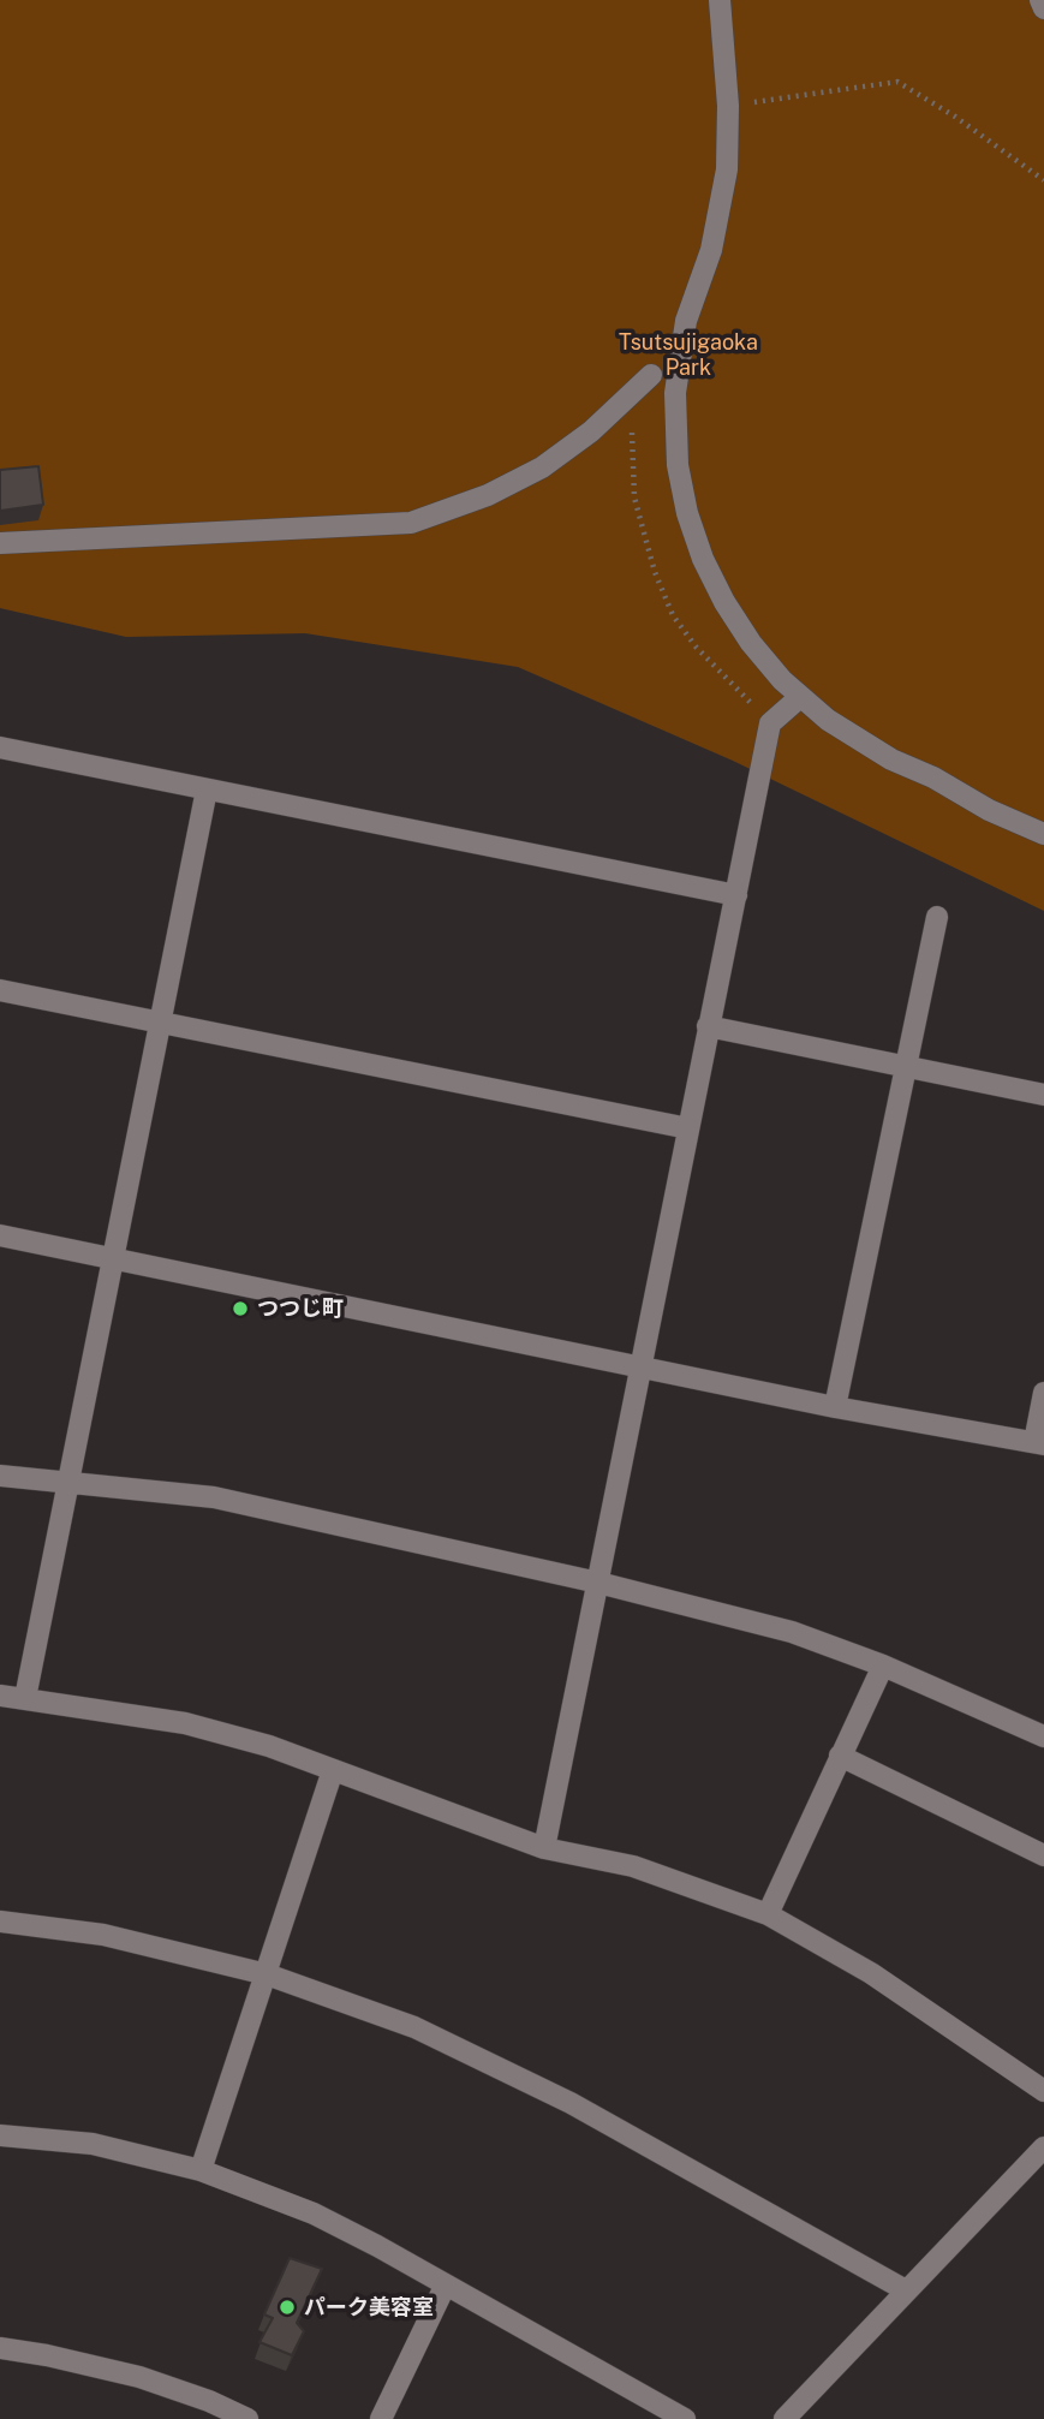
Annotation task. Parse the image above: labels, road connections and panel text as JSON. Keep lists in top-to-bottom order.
{
  "parks": ["Tsutsujigaoka Park"],
  "places": ["つつじ町", "パーク美容室"]
}
